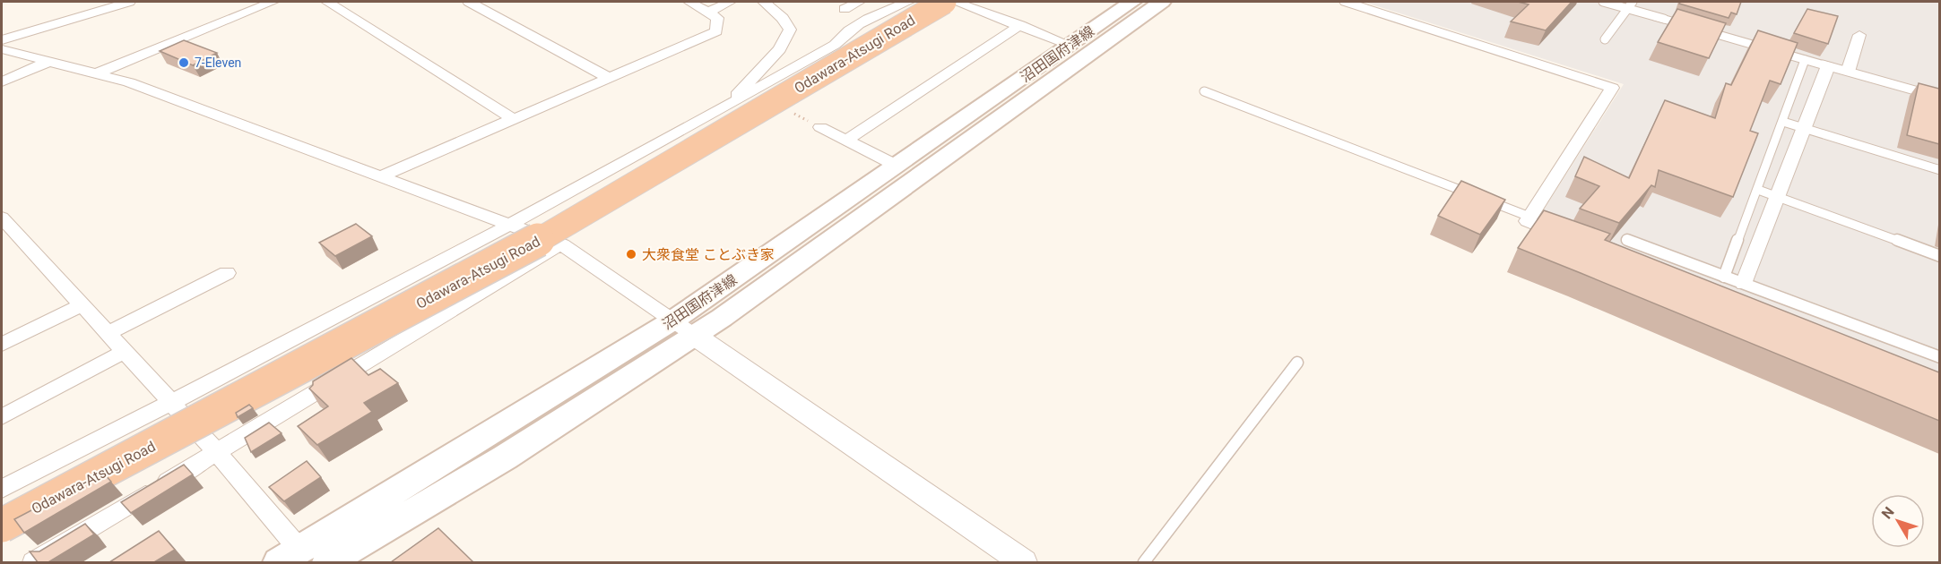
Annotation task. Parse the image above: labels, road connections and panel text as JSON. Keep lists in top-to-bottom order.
{
  "streets": {
    "highway": ["Odawara-Atsugi Road"],
    "main road": ["沼田国府津線"]
  },
  "places": ["7-Eleven", "大衆食堂 ことぶき家"],
  "north": "top left"
}
